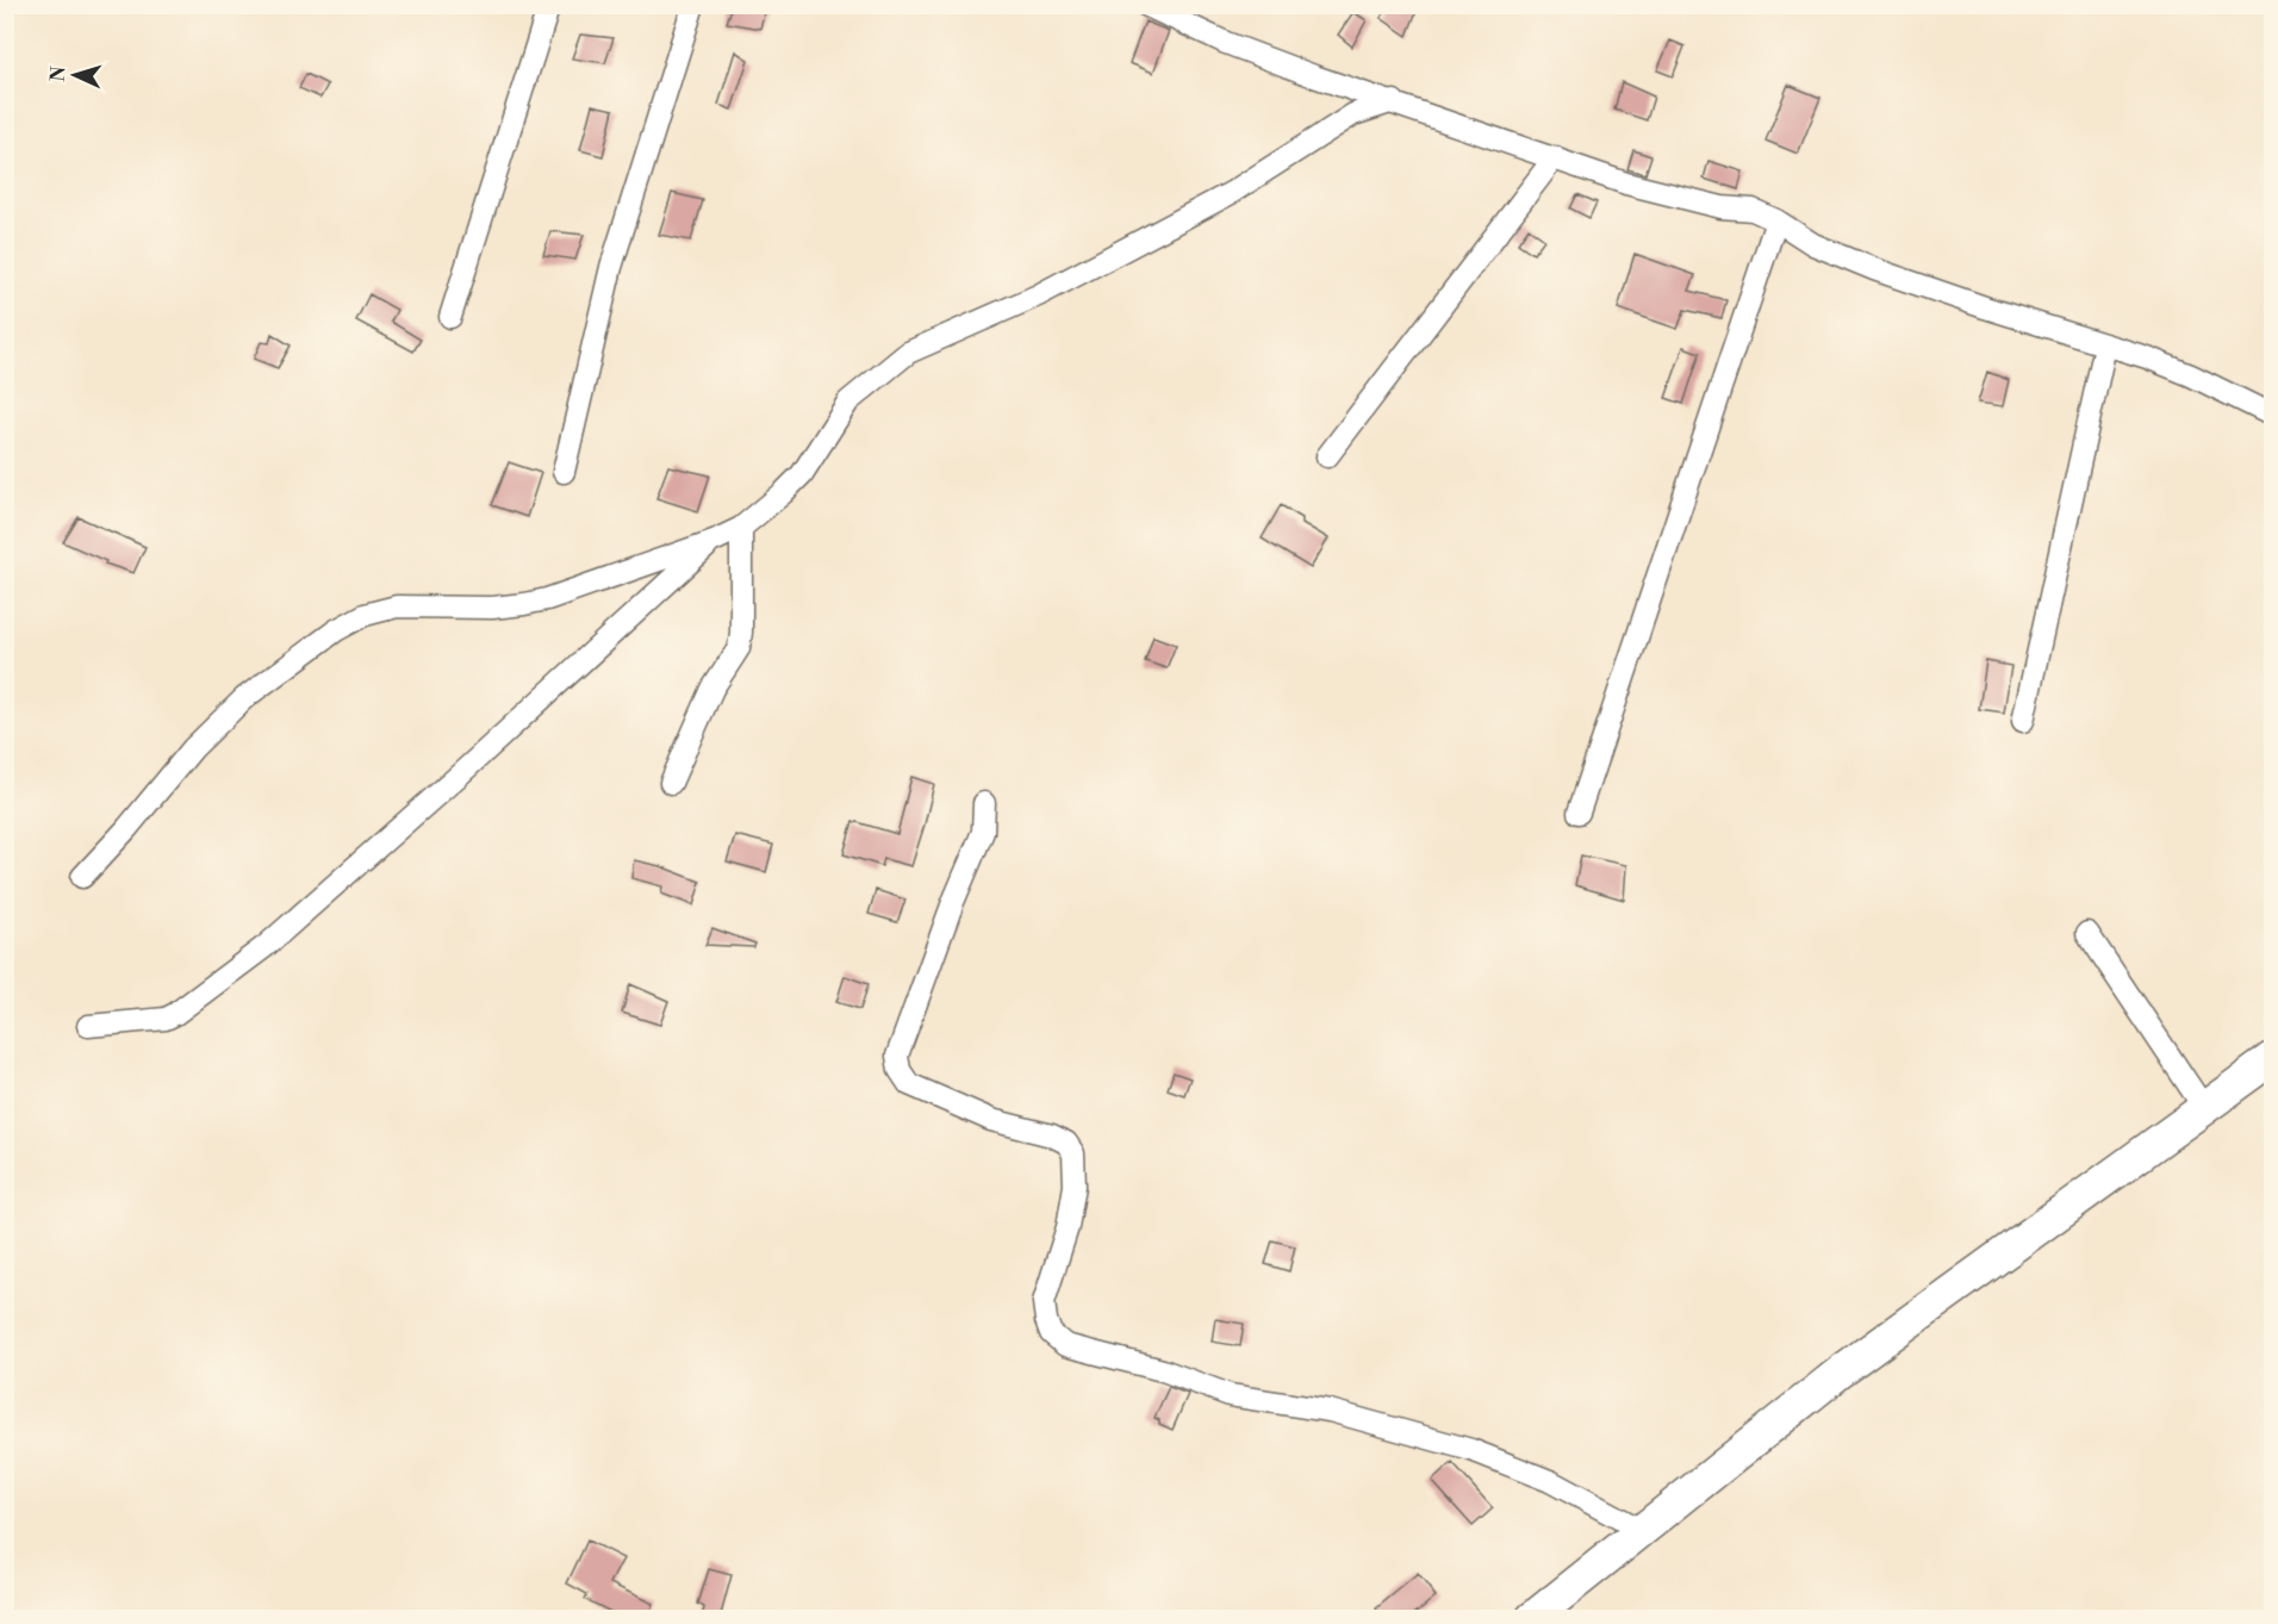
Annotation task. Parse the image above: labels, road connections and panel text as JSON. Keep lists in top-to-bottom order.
{
  "north": "left"
}
